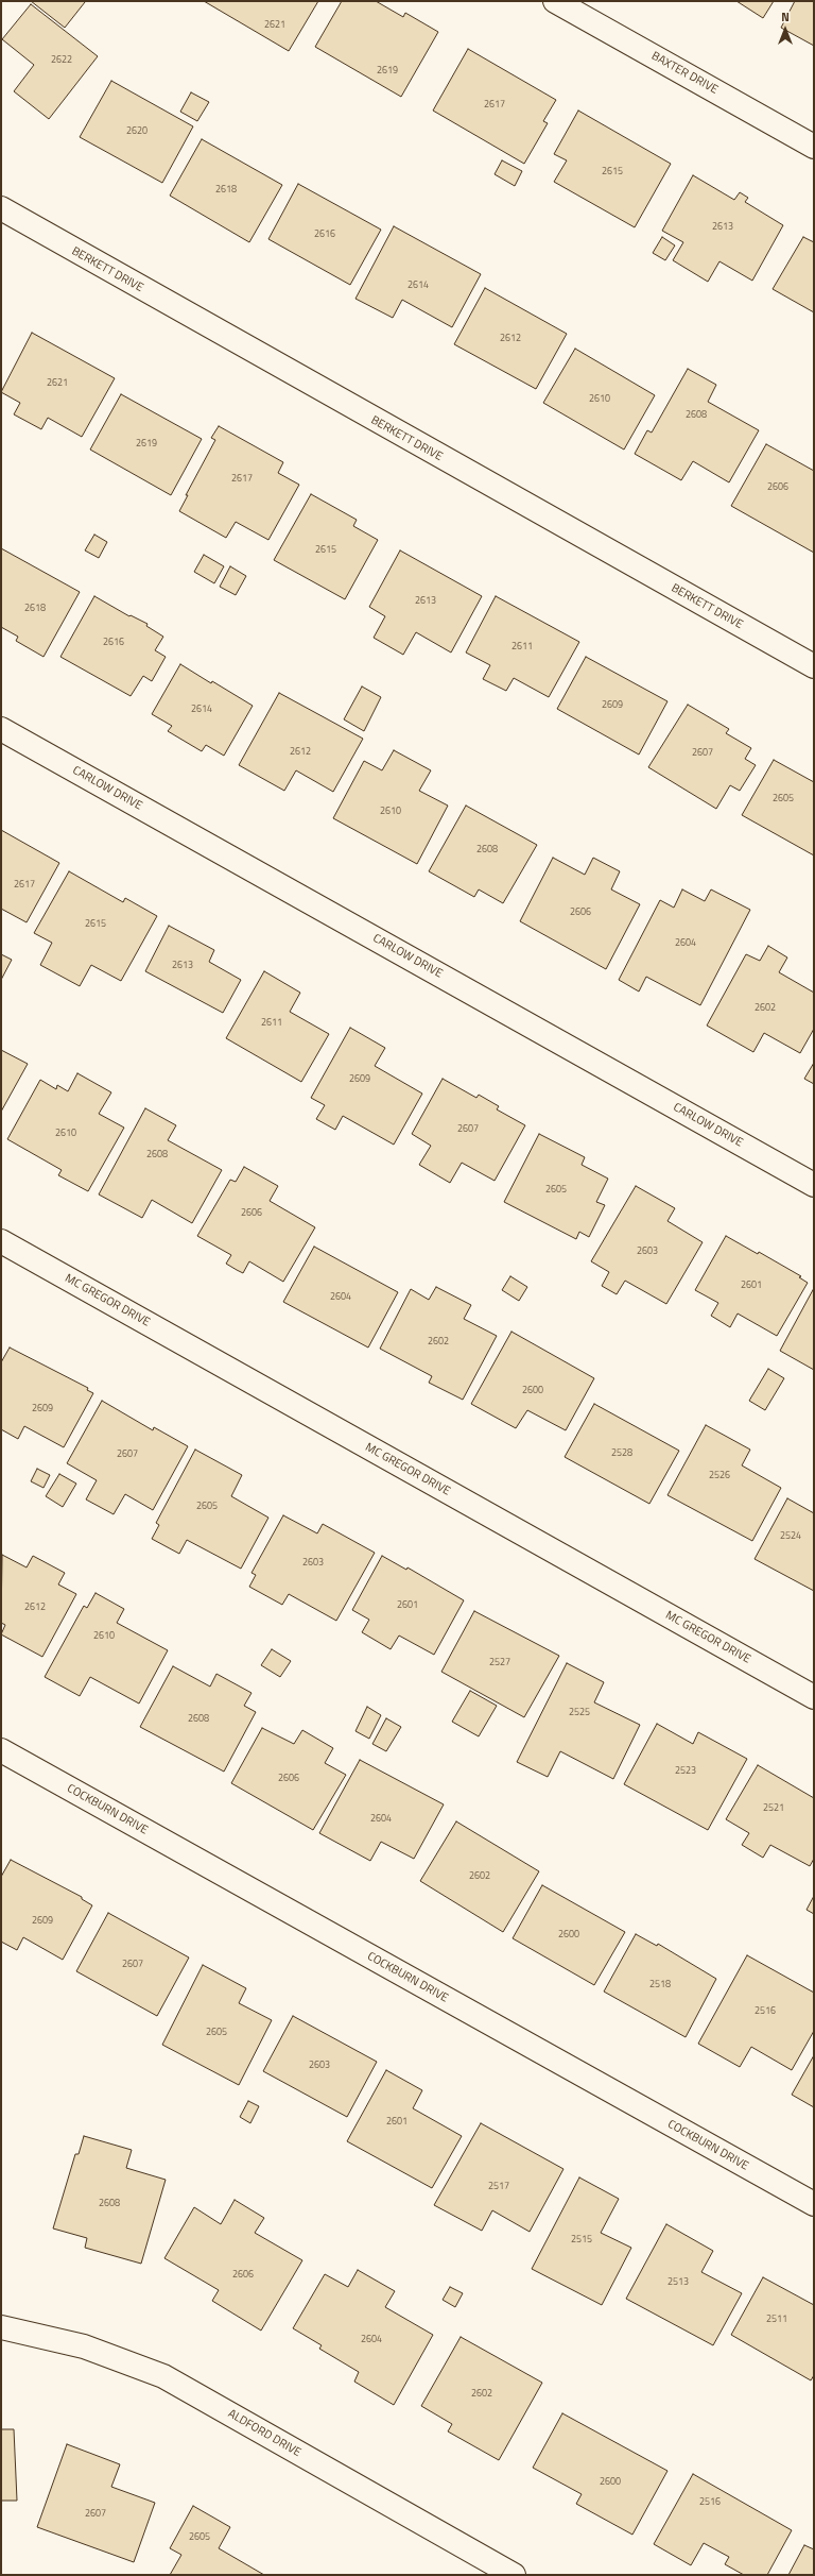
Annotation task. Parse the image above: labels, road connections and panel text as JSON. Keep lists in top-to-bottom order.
{
  "streets": {
    "street": [
      "BAXTER DRIVE",
      "BERKETT DRIVE",
      "CARLOW DRIVE",
      "MC GREGOR DRIVE",
      "COCKBURN DRIVE",
      "ALDFORD DRIVE"
    ]
  },
  "house_numbers": [
    "2621",
    "2622",
    "2619",
    "2617",
    "2620",
    "2615",
    "2618",
    "2613",
    "2616",
    "2614",
    "2612",
    "2621",
    "2610",
    "2608",
    "2619",
    "2617",
    "2606",
    "2615",
    "2613",
    "2618",
    "2616",
    "2611",
    "2609",
    "2614",
    "2612",
    "2607",
    "2605",
    "2610",
    "2608",
    "2617",
    "2606",
    "2615",
    "2604",
    "2613",
    "2602",
    "2611",
    "2609",
    "2607",
    "2610",
    "2608",
    "2605",
    "2606",
    "2603",
    "2601",
    "2604",
    "2602",
    "2600",
    "2609",
    "2528",
    "2607",
    "2526",
    "2605",
    "2524",
    "2603",
    "2601",
    "2612",
    "2610",
    "2527",
    "2525",
    "2608",
    "2523",
    "2606",
    "2521",
    "2604",
    "2602",
    "2609",
    "2600",
    "2607",
    "2518",
    "2516",
    "2605",
    "2603",
    "2601",
    "2517",
    "2608",
    "2515",
    "2606",
    "2513",
    "2511",
    "2604",
    "2602",
    "2600",
    "2516",
    "2607",
    "2605"
  ],
  "north": "top"
}
